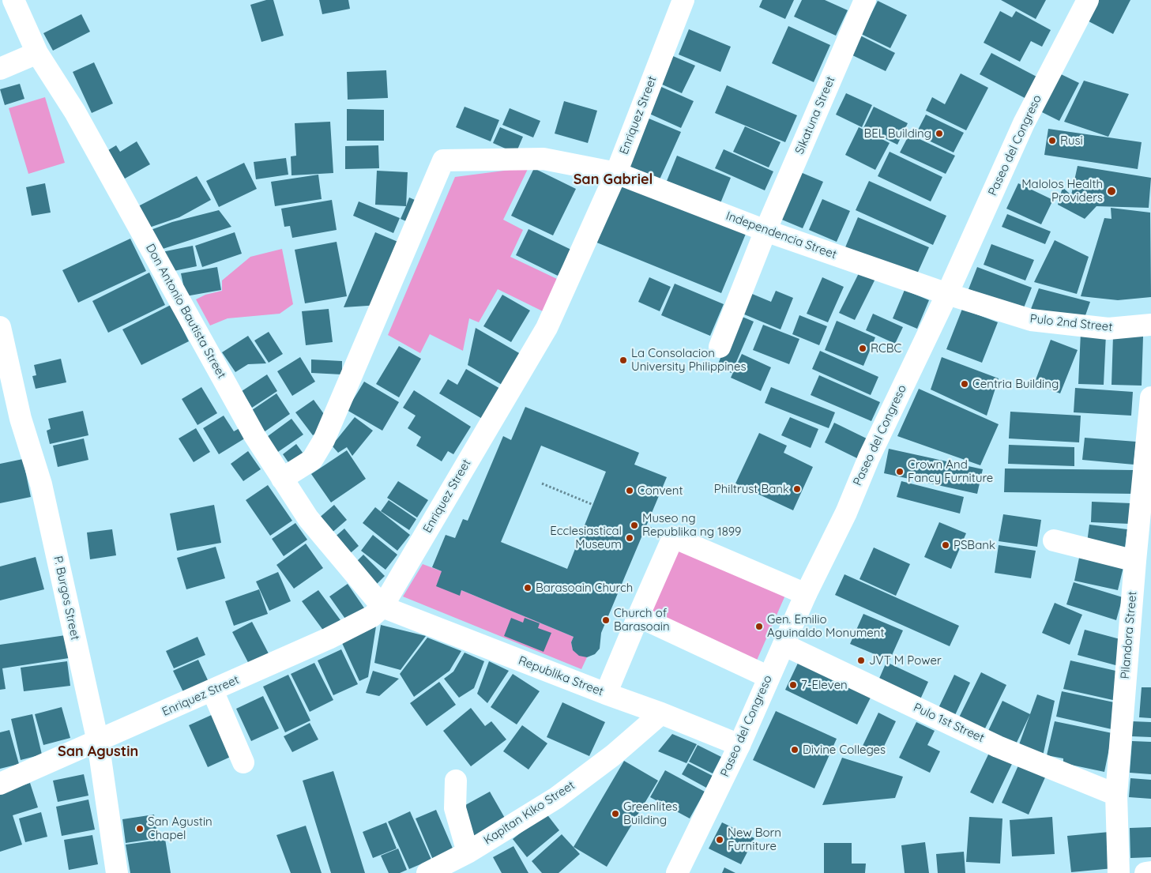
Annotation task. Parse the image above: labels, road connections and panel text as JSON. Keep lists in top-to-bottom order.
{
  "streets": {
    "street": [
      "Enriquez Street",
      "Sikatuna Street",
      "Paseo del Congreso",
      "Independencia Street",
      "Don Antonio Bautista Street",
      "Pulo 2nd Street",
      "P. Burgos Street",
      "Pilandora Street",
      "Republika Street",
      "Pulo 1st Street",
      "Kapitan Kiko Street"
    ]
  },
  "crossings": [
    ["Enriquez Street", "Independencia Street"],
    ["Enriquez Street", "Don Antonio Bautista Street"],
    ["Enriquez Street", "P. Burgos Street"],
    ["Enriquez Street", "Republika Street"],
    ["Sikatuna Street", "Independencia Street"],
    ["Paseo del Congreso", "Independencia Street"],
    ["Paseo del Congreso", "Pulo 2nd Street"],
    ["Paseo del Congreso", "Republika Street"],
    ["Paseo del Congreso", "Pulo 1st Street"],
    ["Independencia Street", "Don Antonio Bautista Street"],
    ["Independencia Street", "Pulo 2nd Street"],
    ["Don Antonio Bautista Street", "Republika Street"],
    ["Pilandora Street", "Pulo 1st Street"],
    ["Republika Street", "Kapitan Kiko Street"]
  ],
  "districts": ["San Gabriel", "San Agustin"],
  "places": [
    "BEL Building",
    "Rusi",
    "Malolos Health Providers",
    "RCBC",
    "La Consolacion University Philippines",
    "Centria Building",
    "Crown And Fancy Furniture",
    "Philtrust Bank",
    "Convent",
    "Museo ng Republika ng 1899",
    "Ecclesiastical Museum",
    "PSBank",
    "Barasoain Church",
    "Church of Barasoain",
    "Gen. Emilio Aguinaldo Monument",
    "JVT M Power",
    "7-Eleven",
    "Divine Colleges",
    "Greenlites Building",
    "San Agustin Chapel",
    "New Born Furniture"
  ]
}
